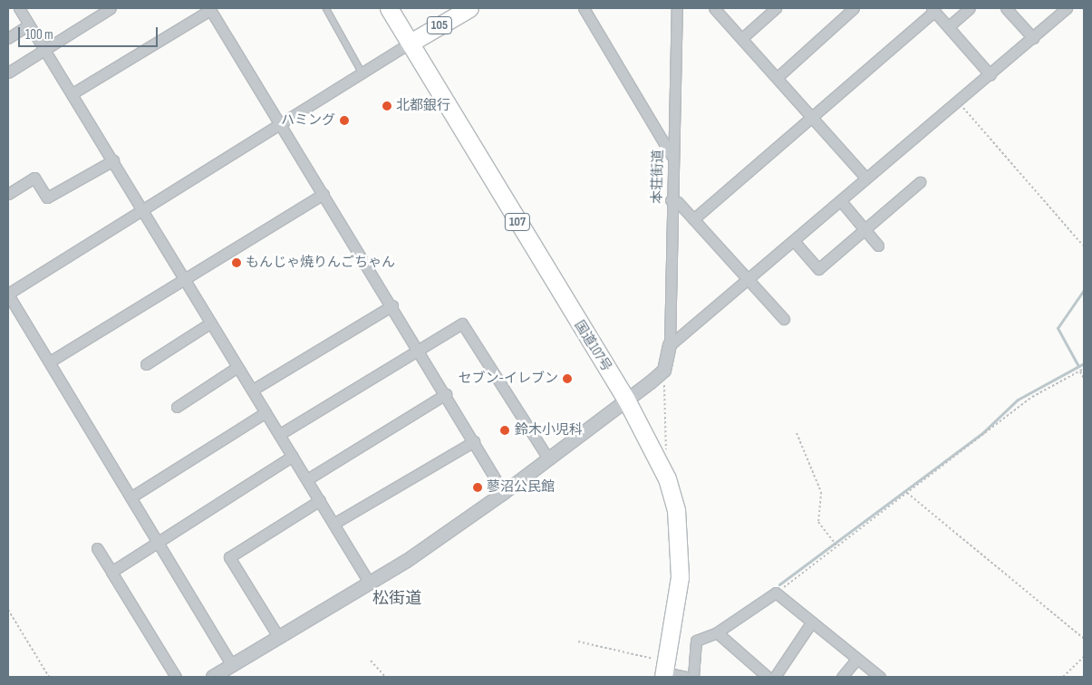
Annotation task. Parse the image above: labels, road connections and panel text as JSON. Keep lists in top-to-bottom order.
{
  "streets": {
    "highway": ["105", "107", "国道107号"],
    "street": ["本荘街道"]
  },
  "crossings": [
    ["105", "国道107号"]
  ],
  "districts": ["松街道"],
  "places": [
    "北都銀行",
    "ハミング",
    "もんじゃ焼りんごちゃん",
    "セブン-イレブン",
    "鈴木小児科",
    "蓼沼公民館"
  ],
  "scale_bar": "100 m"
}
